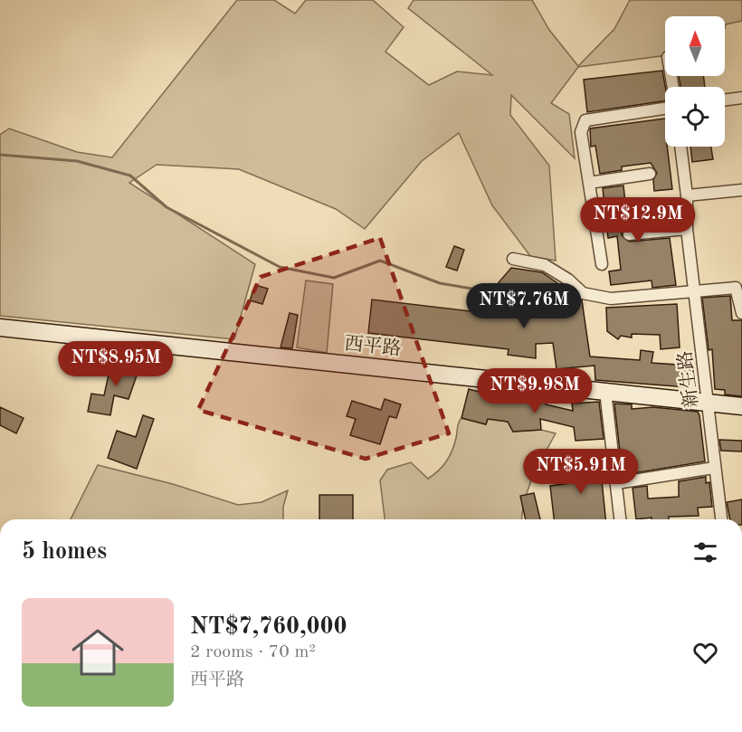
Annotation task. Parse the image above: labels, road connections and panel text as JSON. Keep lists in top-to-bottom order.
{
  "streets": {
    "main road": ["西平路"],
    "street": ["新生路"]
  },
  "crossings": [
    ["西平路", "新生路"]
  ],
  "north": "top",
  "page": {
    "price": [
      "NT$12.9M",
      "NT$7.76M",
      "NT$8.95M",
      "NT$9.98M",
      "NT$5.91M"
    ],
    "heading": "5 homes",
    "list": [
      {
        "name": "NT$7,760,000",
        "note": "2 rooms · 70 m² · 西平路"
      }
    ]
  }
}
